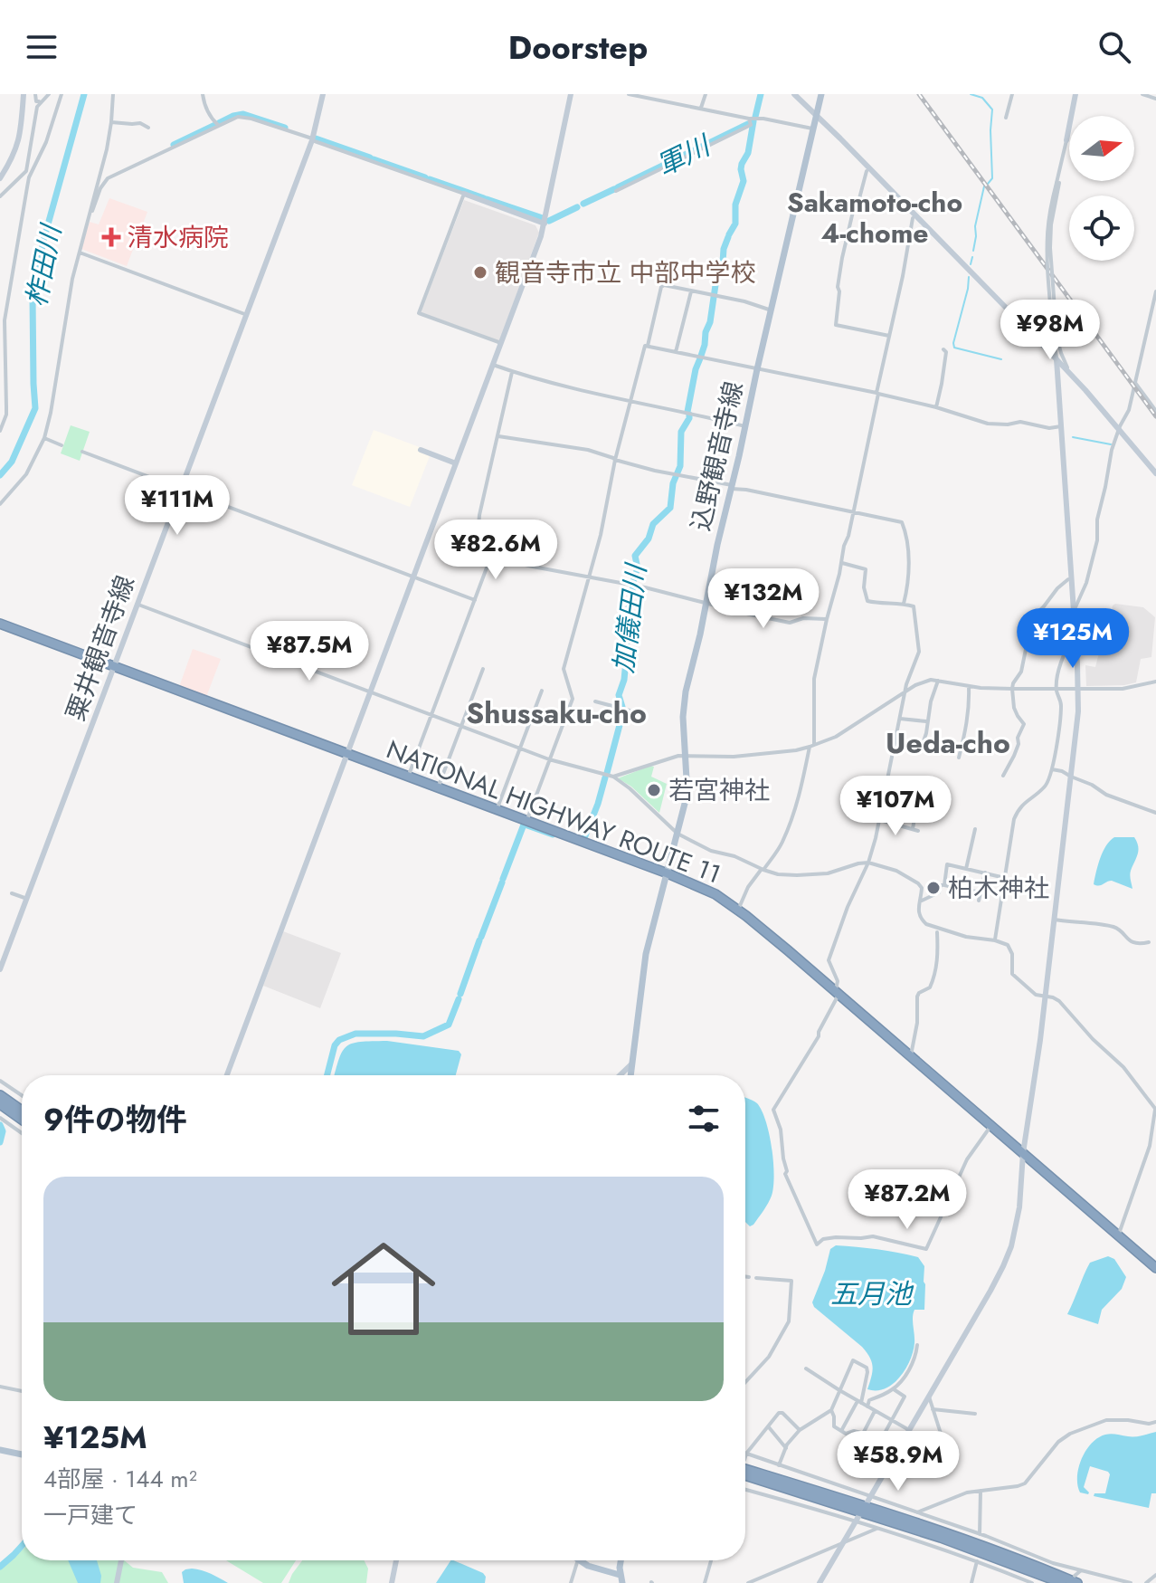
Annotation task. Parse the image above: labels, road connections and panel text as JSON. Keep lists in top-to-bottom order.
{
  "streets": {
    "highway": ["NATIONAL HIGHWAY ROUTE 11"],
    "main road": ["込野観音寺線"],
    "street": ["粟井観音寺線"]
  },
  "crossings": [
    ["込野観音寺線", "NATIONAL HIGHWAY ROUTE 11"],
    ["粟井観音寺線", "NATIONAL HIGHWAY ROUTE 11"]
  ],
  "districts": ["Sakamoto-cho 4-chome", "Shussaku-cho", "Ueda-cho"],
  "water": [
    "軍川",
    "柞田川",
    "加儀田川",
    "五月池"
  ],
  "places": {
    "health": ["清水病院"],
    "other": ["観音寺市立 中部中学校", "若宮神社", "柏木神社"]
  },
  "north": "right",
  "page": {
    "header": "Doorstep",
    "price": [
      "¥98M",
      "¥111M",
      "¥82.6M",
      "¥132M",
      "¥125M",
      "¥87.5M",
      "¥107M",
      "¥87.2M",
      "¥58.9M"
    ],
    "heading": "9件の物件",
    "list": [
      {
        "name": "¥125M",
        "note": "4部屋 · 144 m² · 一戸建て"
      }
    ]
  }
}
